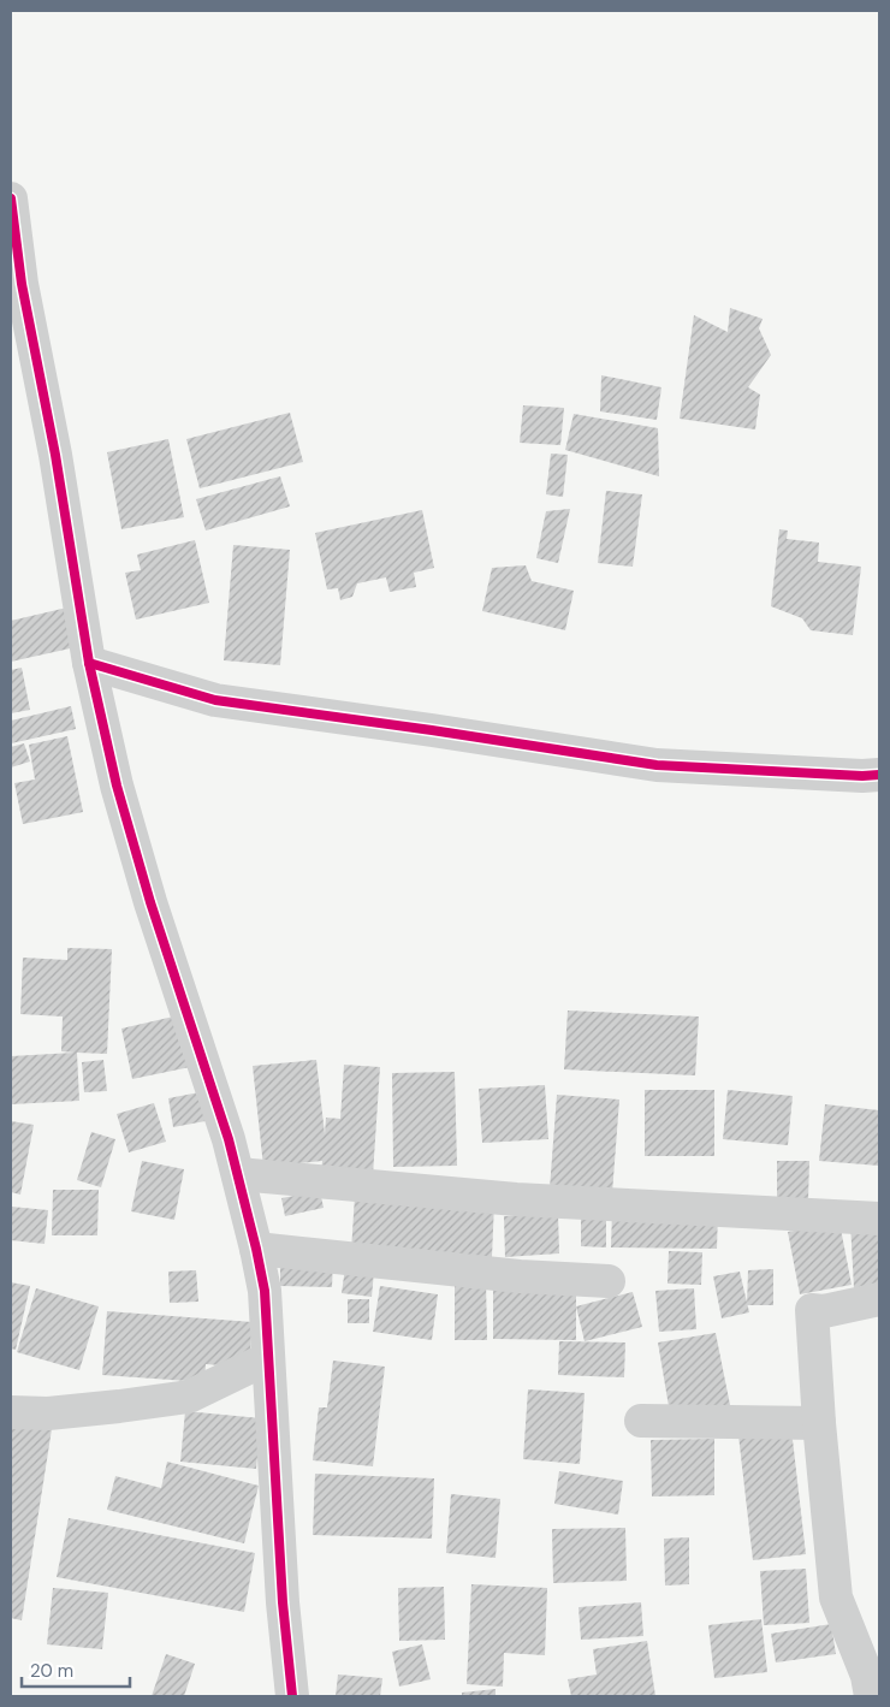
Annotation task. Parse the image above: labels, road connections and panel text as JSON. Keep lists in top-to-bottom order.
{
  "scale_bar": "20 m"
}
